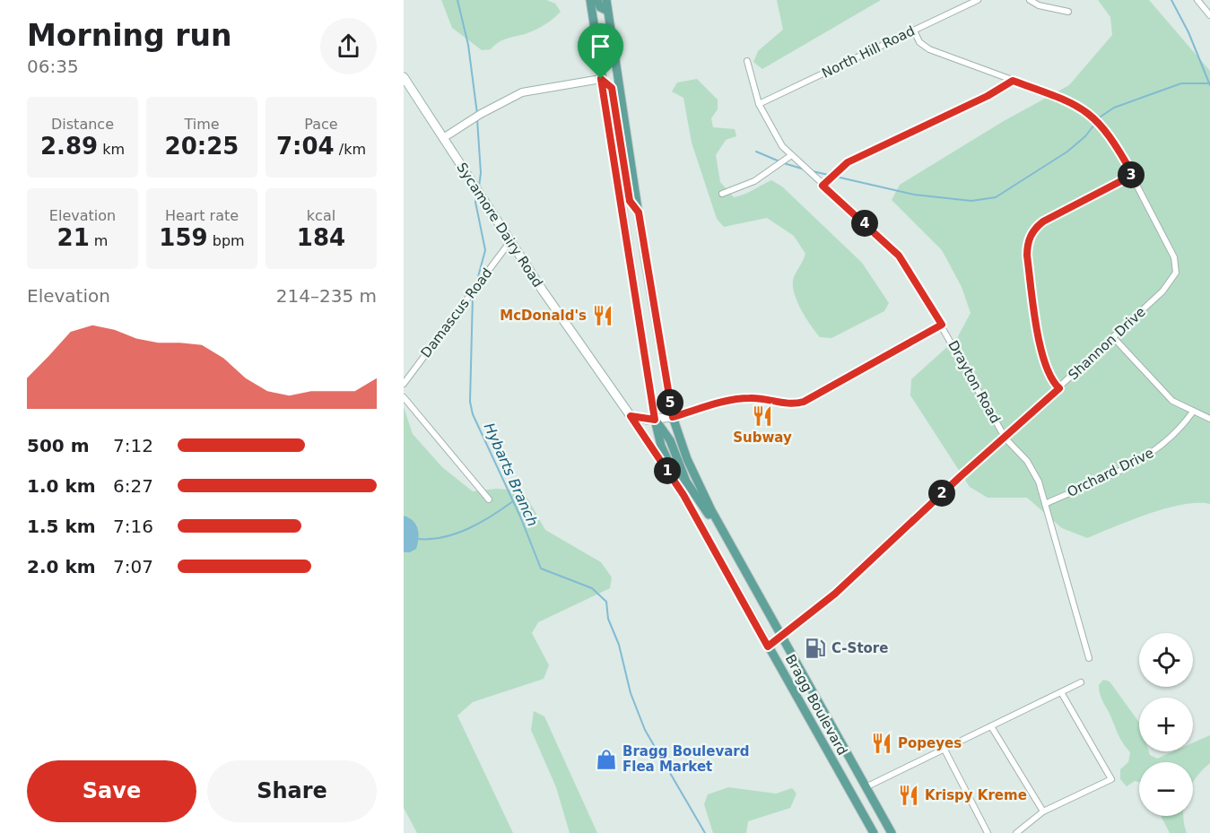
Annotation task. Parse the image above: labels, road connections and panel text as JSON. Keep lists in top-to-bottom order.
{
  "streets": {
    "main road": ["Sycamore Dairy Road", "Bragg Boulevard"],
    "street": [
      "North Hill Road",
      "Damascus Road",
      "Shannon Drive",
      "Drayton Road",
      "Orchard Drive"
    ]
  },
  "crossings": [
    ["North Hill Road", "Drayton Road"],
    ["Sycamore Dairy Road", "Damascus Road"],
    ["Shannon Drive", "Drayton Road"],
    ["Shannon Drive", "Bragg Boulevard"],
    ["Drayton Road", "Orchard Drive"]
  ],
  "water": ["Hybarts Branch"],
  "places": {
    "restaurant": [
      "McDonald's",
      "Subway",
      "Popeyes",
      "Krispy Kreme"
    ],
    "fuel station": ["C-Store"],
    "shop": ["Bragg Boulevard Flea Market"]
  },
  "page": {
    "heading": ["Morning run", "06:35"],
    "stats": [
      ["Distance", "2.89 km"],
      ["Time", "20:25"],
      ["Pace", "7:04 /km"],
      ["Elevation", "21 m"],
      ["Heart rate", "159 bpm"],
      ["kcal", "184"]
    ],
    "pins": [
      "3",
      "4",
      "5",
      "1",
      "2"
    ],
    "chart": ["Elevation", "214–235 m"],
    "list": [
      {
        "name": "500 m",
        "note": "7:12"
      },
      {
        "name": "1.0 km",
        "note": "6:27"
      },
      {
        "name": "1.5 km",
        "note": "7:16"
      },
      {
        "name": "2.0 km",
        "note": "7:07"
      }
    ],
    "map_buttons": ["+", "−"],
    "buttons": ["Save", "Share"]
  }
}
